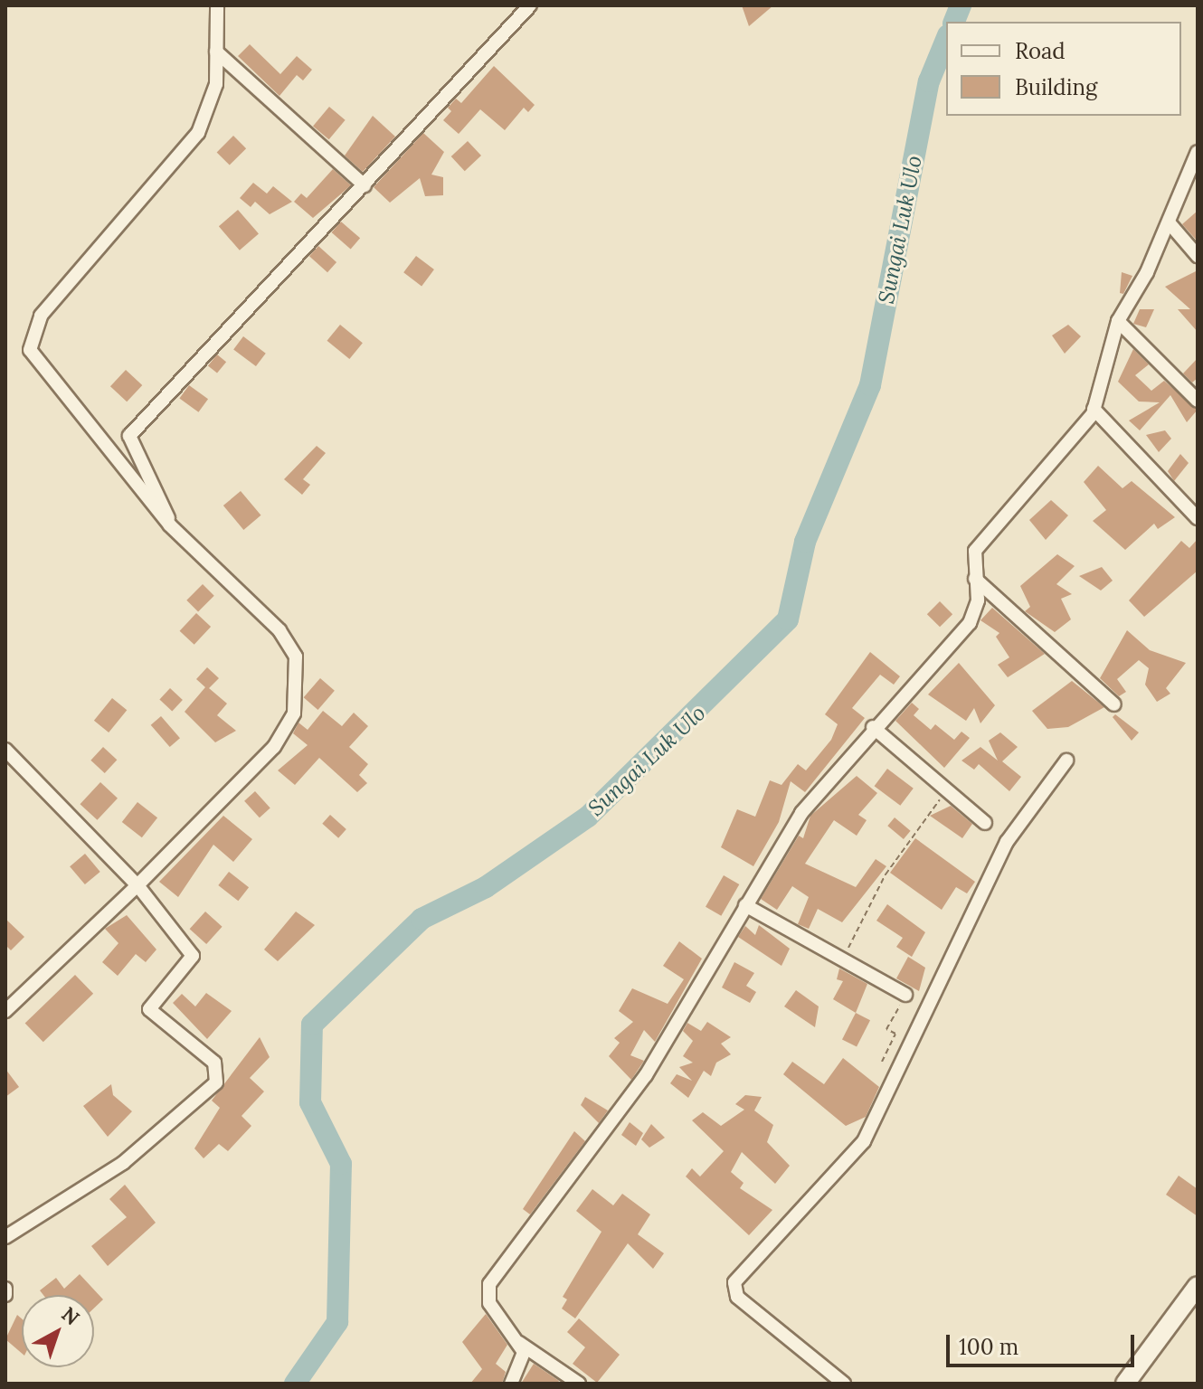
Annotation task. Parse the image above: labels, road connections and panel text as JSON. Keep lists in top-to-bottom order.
{
  "water": ["Sungai Luk Ulo"],
  "legend": ["Road", "Building"],
  "scale_bar": "100 m",
  "north": "top right"
}
